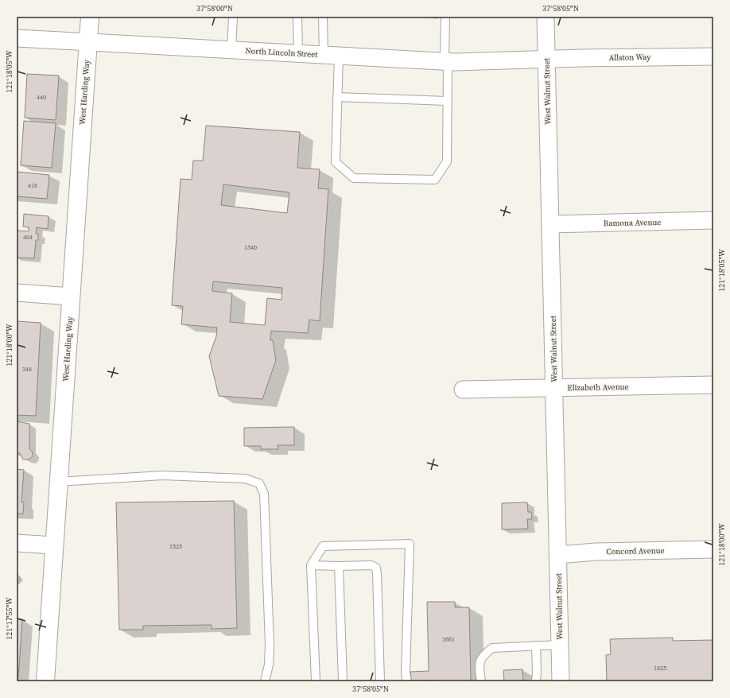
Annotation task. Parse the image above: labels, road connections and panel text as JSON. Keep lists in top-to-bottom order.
{
  "streets": {
    "street": [
      "North Lincoln Street",
      "Allston Way",
      "West Walnut Street",
      "West Harding Way",
      "Ramona Avenue",
      "Elizabeth Avenue",
      "Concord Avenue"
    ]
  },
  "crossings": [
    ["North Lincoln Street", "Allston Way"],
    ["North Lincoln Street", "West Walnut Street"],
    ["North Lincoln Street", "West Harding Way"],
    ["Allston Way", "West Walnut Street"],
    ["West Walnut Street", "Ramona Avenue"],
    ["West Walnut Street", "Elizabeth Avenue"],
    ["West Walnut Street", "Concord Avenue"]
  ],
  "house_numbers": [
    "440",
    "418",
    "404",
    "1540",
    "348",
    "1525",
    "1661",
    "1825"
  ],
  "coordinates": [
    "37°58'00\"N",
    "37°58'05\"N",
    "121°18'05\"W",
    "121°18'00\"W",
    "121°17'55\"W"
  ]
}
